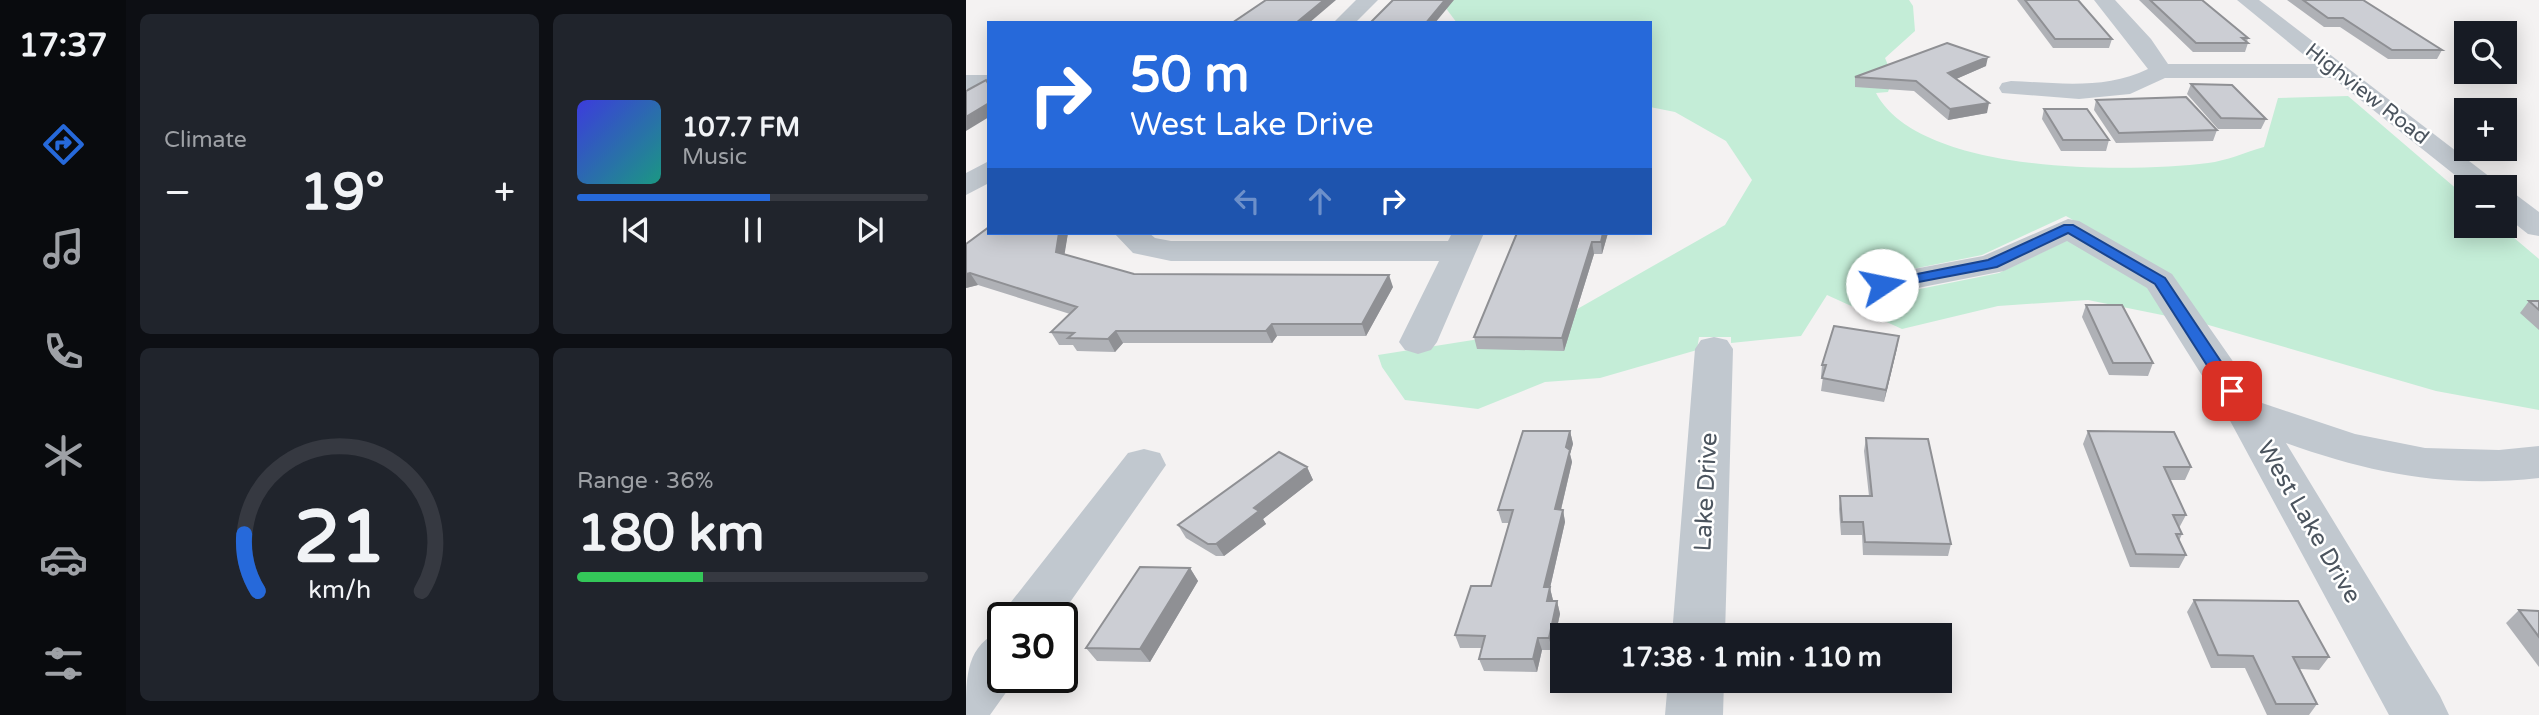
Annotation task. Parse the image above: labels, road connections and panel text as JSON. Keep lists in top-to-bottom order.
{
  "streets": {
    "street": ["Highview Road", "Lake Drive", "West Lake Drive"]
  },
  "page": {
    "tabs": "17:37",
    "tile": [
      "Climate",
      ["Range · 36%", "180 km"]
    ],
    "map_buttons": ["+", "−"],
    "turn": ["50 m", "West Lake Drive"],
    "song": ["107.7 FM", "Music"],
    "heat": ["−", "19°", "+"],
    "limit": "30",
    "trip": "17:38 · 1 min · 110 m",
    "gauge": ["21", "km/h"]
  }
}
